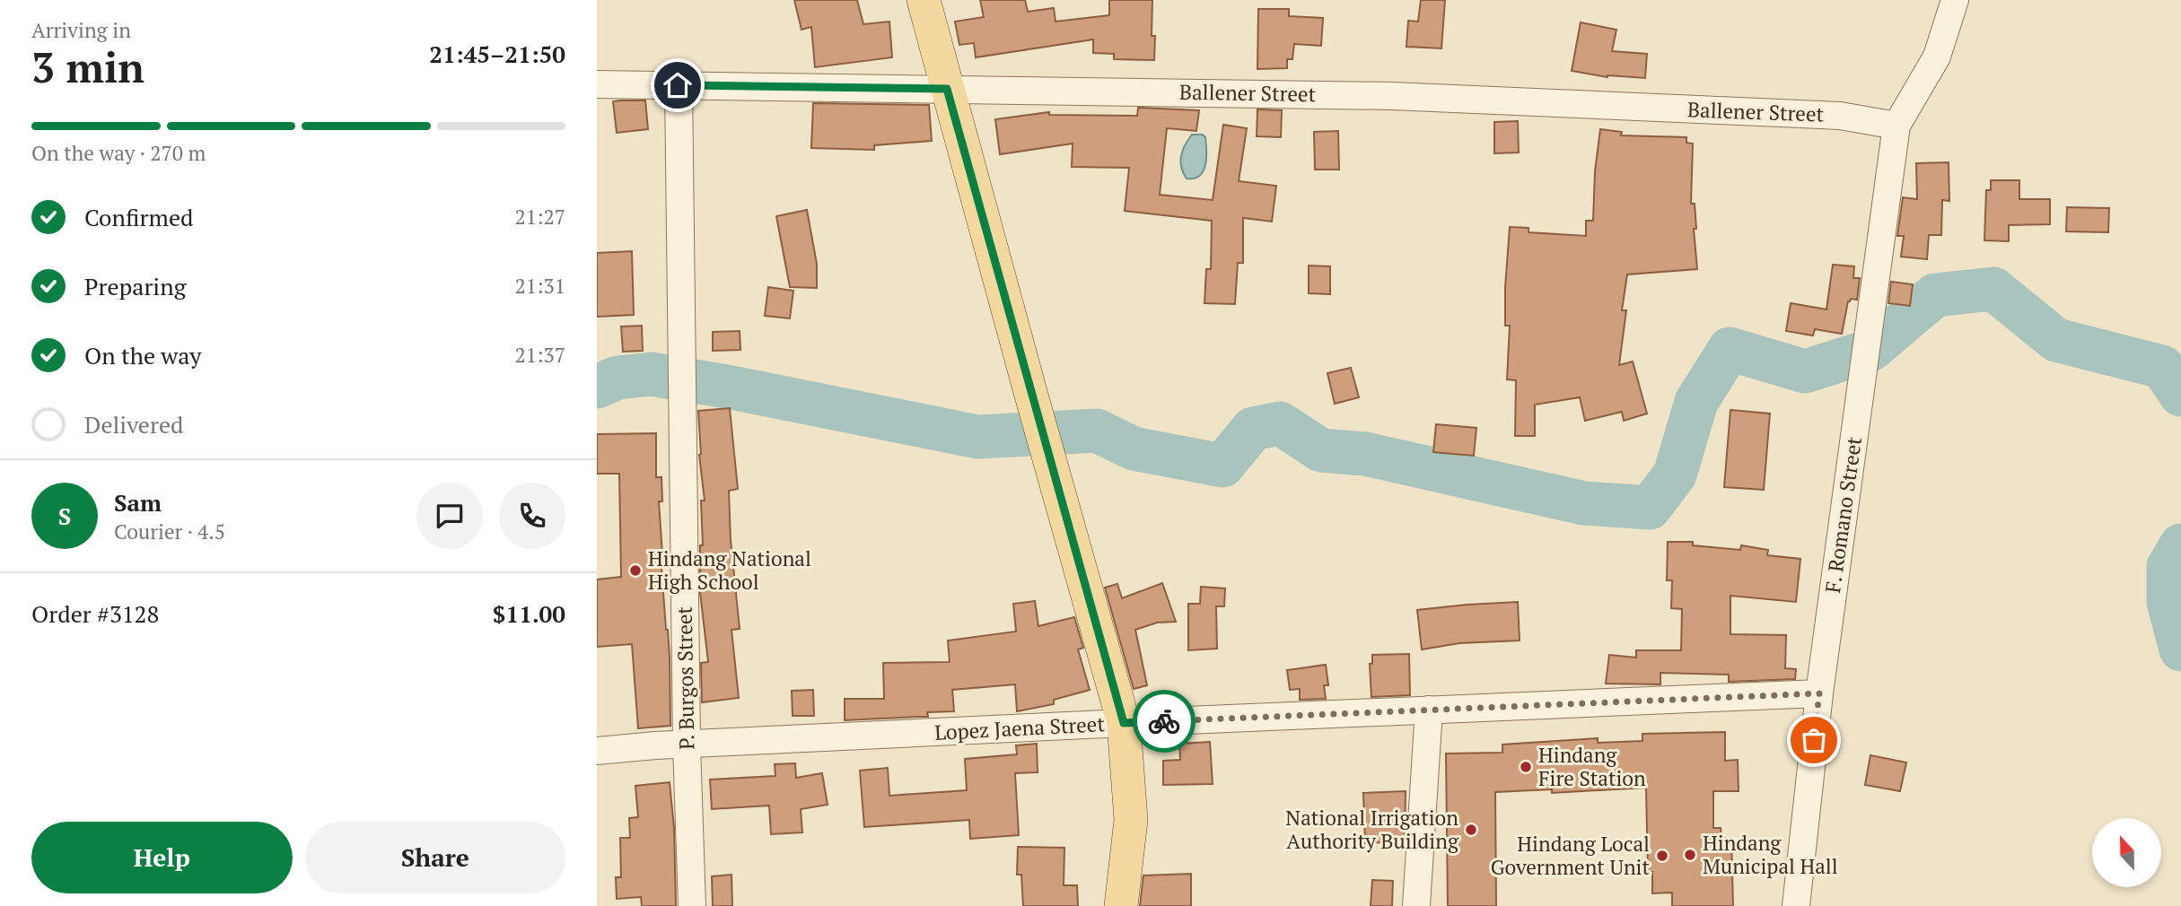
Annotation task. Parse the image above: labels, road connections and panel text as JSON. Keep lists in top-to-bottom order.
{
  "streets": {
    "street": [
      "Ballener Street",
      "F. Romano Street",
      "P. Burgos Street",
      "Lopez Jaena Street"
    ]
  },
  "crossings": [
    ["Ballener Street", "F. Romano Street"],
    ["Ballener Street", "P. Burgos Street"],
    ["F. Romano Street", "Lopez Jaena Street"],
    ["P. Burgos Street", "Lopez Jaena Street"]
  ],
  "places": [
    "Hindang National High School",
    "Hindang Fire Station",
    "National Irrigation Authority Building",
    "Hindang Municipal Hall",
    "Hindang Local Government Unit"
  ],
  "north": "top",
  "page": {
    "heading": ["3 min", "Arriving in", "21:45–21:50"],
    "panel": [
      "Sam",
      "Courier · 4.5",
      "Order #3128",
      "$11.00"
    ],
    "bar": "On the way · 270 m",
    "list": [
      ["Confirmed", "21:27"],
      ["Preparing", "21:31"],
      ["On the way", "21:37"],
      "Delivered"
    ],
    "round": "S",
    "buttons": ["Help", "Share"]
  }
}
